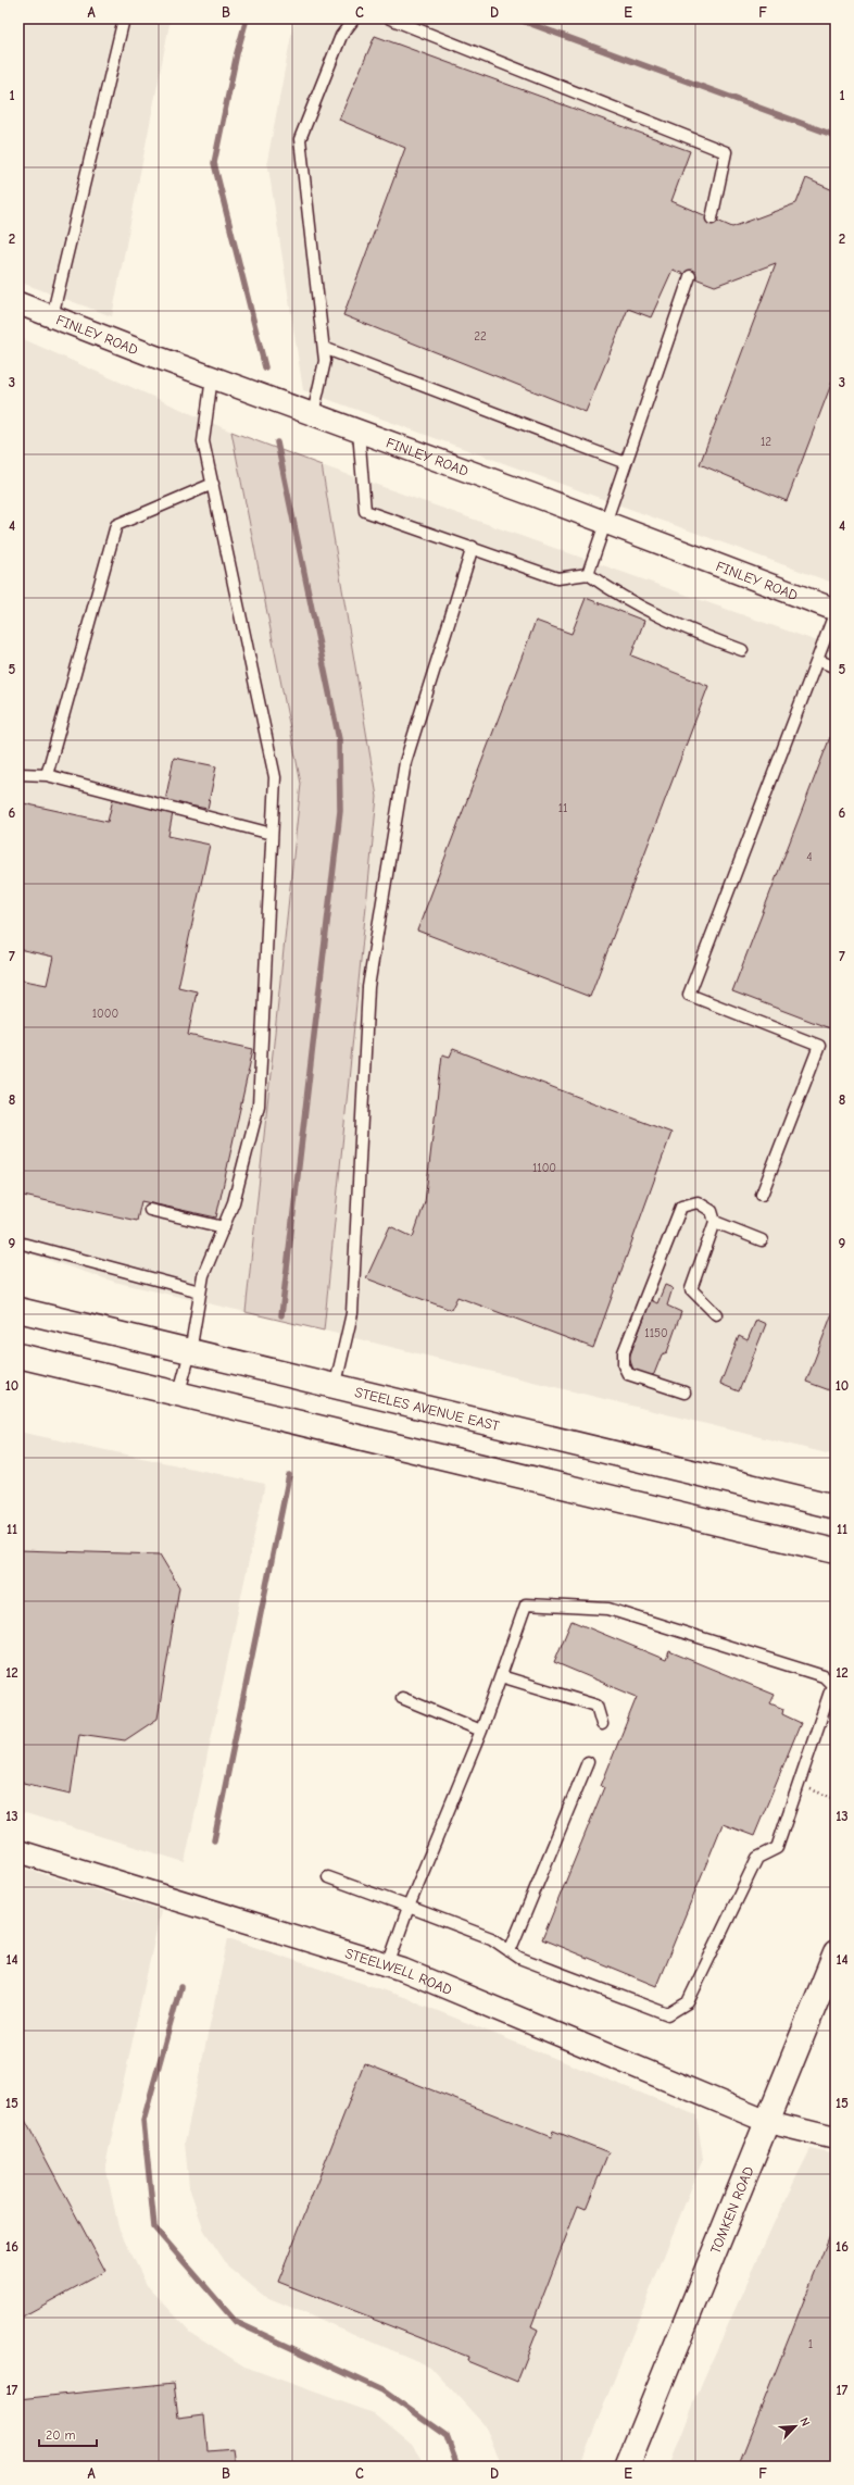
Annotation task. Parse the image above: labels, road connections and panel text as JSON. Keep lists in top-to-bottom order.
{
  "streets": {
    "main road": ["STEELES AVENUE EAST", "TOMKEN ROAD"],
    "street": ["FINLEY ROAD", "STEELWELL ROAD"]
  },
  "crossings": [
    ["STEELWELL ROAD", "TOMKEN ROAD"]
  ],
  "house_numbers": [
    "22",
    "12",
    "11",
    "4",
    "1000",
    "1100",
    "1150",
    "1"
  ],
  "scale_bar": "20 m",
  "north": "top right",
  "grid": {
    "columns": [
      "A",
      "B",
      "C",
      "D",
      "E",
      "F"
    ],
    "rows": [
      "1",
      "2",
      "3",
      "4",
      "5",
      "6",
      "7",
      "8",
      "9",
      "10",
      "11",
      "12",
      "13",
      "14",
      "15",
      "16",
      "17"
    ]
  }
}
